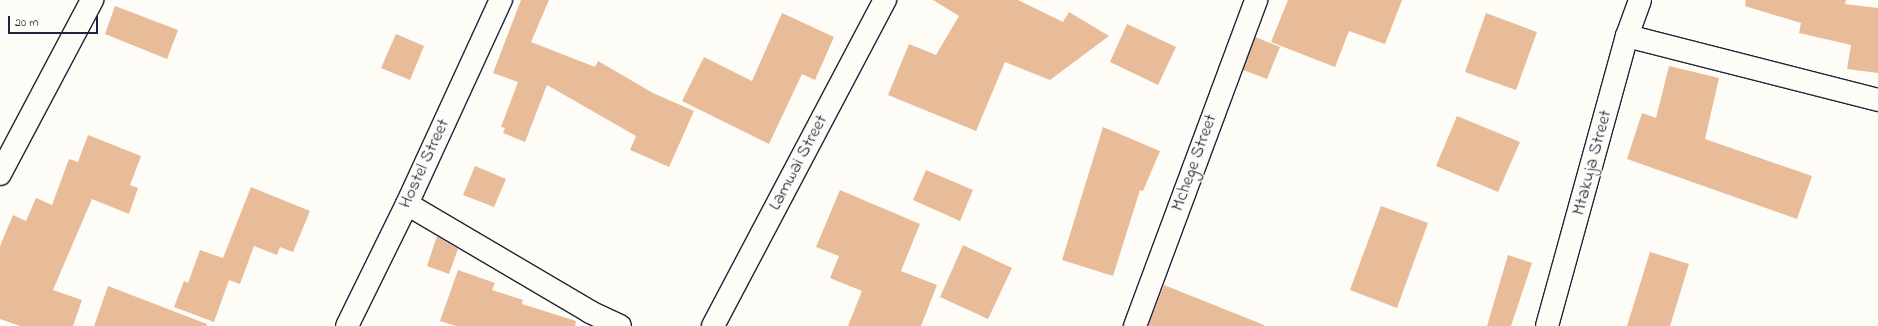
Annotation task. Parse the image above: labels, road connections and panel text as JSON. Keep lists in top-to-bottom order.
{
  "streets": {
    "street": [
      "Lamwai Street",
      "Mchege Street",
      "Mtakuja Street",
      "Hostel Street"
    ]
  },
  "scale_bar": "20 m"
}
